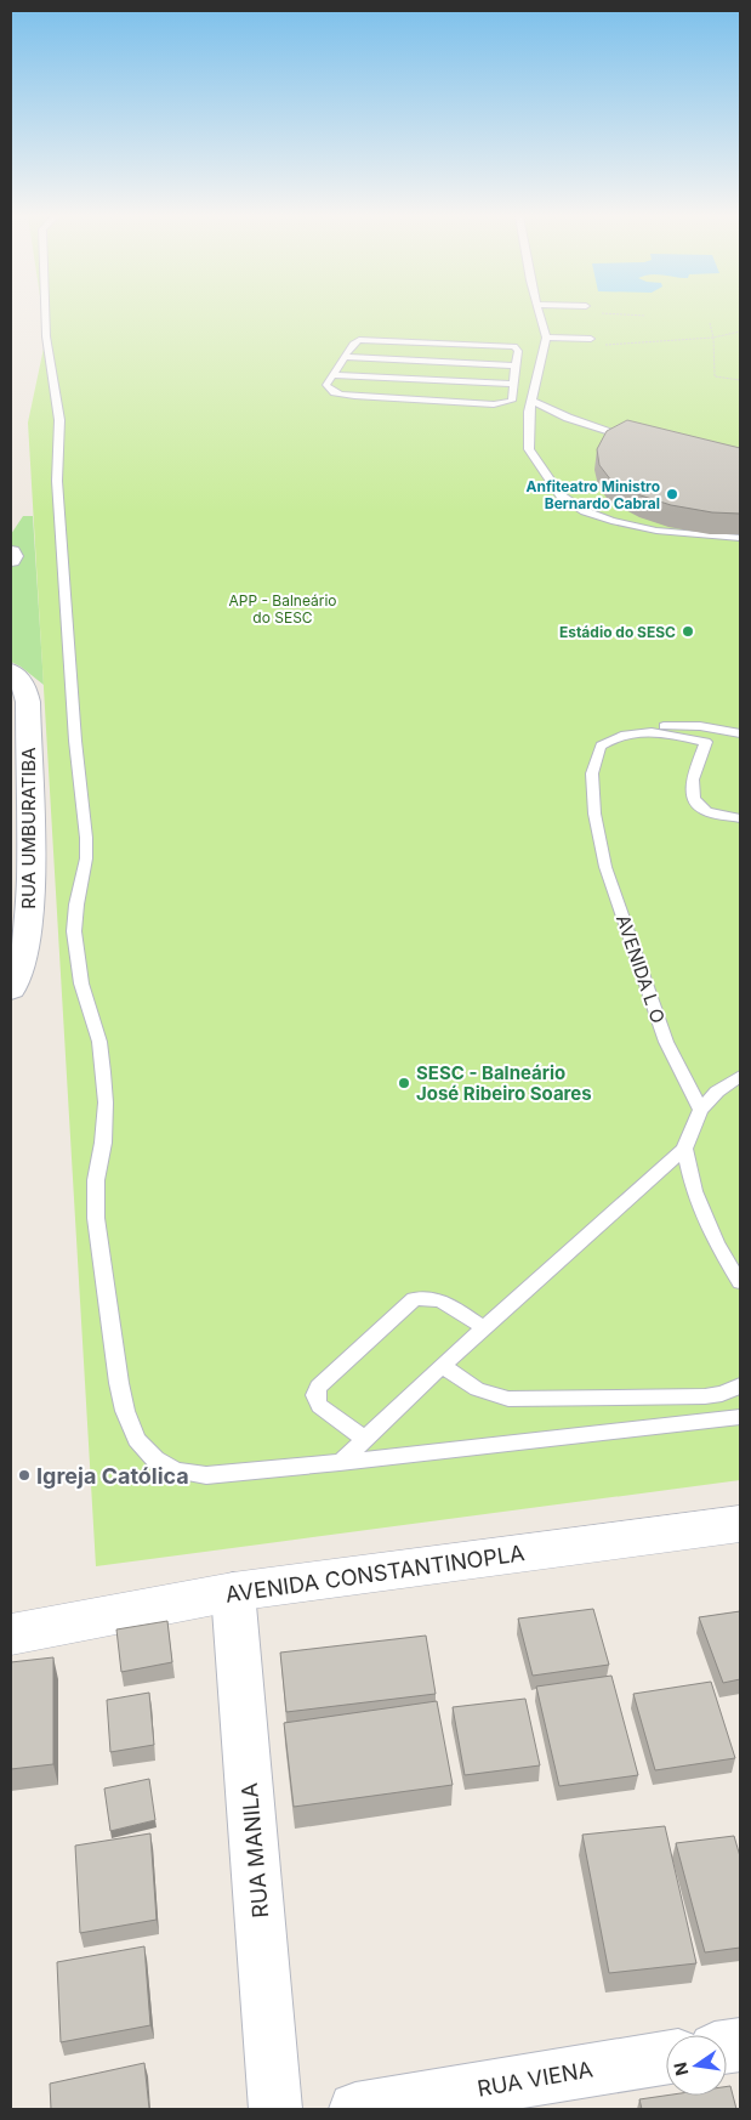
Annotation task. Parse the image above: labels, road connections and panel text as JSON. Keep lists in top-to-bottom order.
{
  "streets": {
    "street": [
      "RUA UMBURATIBA",
      "AVENIDA CONSTANTINOPLA",
      "RUA MANILA",
      "RUA VIENA"
    ],
    "lane": ["AVENIDA L O"]
  },
  "crossings": [
    ["AVENIDA CONSTANTINOPLA", "RUA MANILA"]
  ],
  "parks": ["APP - Balneário do SESC"],
  "places": [
    "Anfiteatro Ministro Bernardo Cabral",
    "Estádio do SESC",
    "SESC - Balneário José Ribeiro Soares",
    "Igreja Católica"
  ],
  "north": "left"
}
